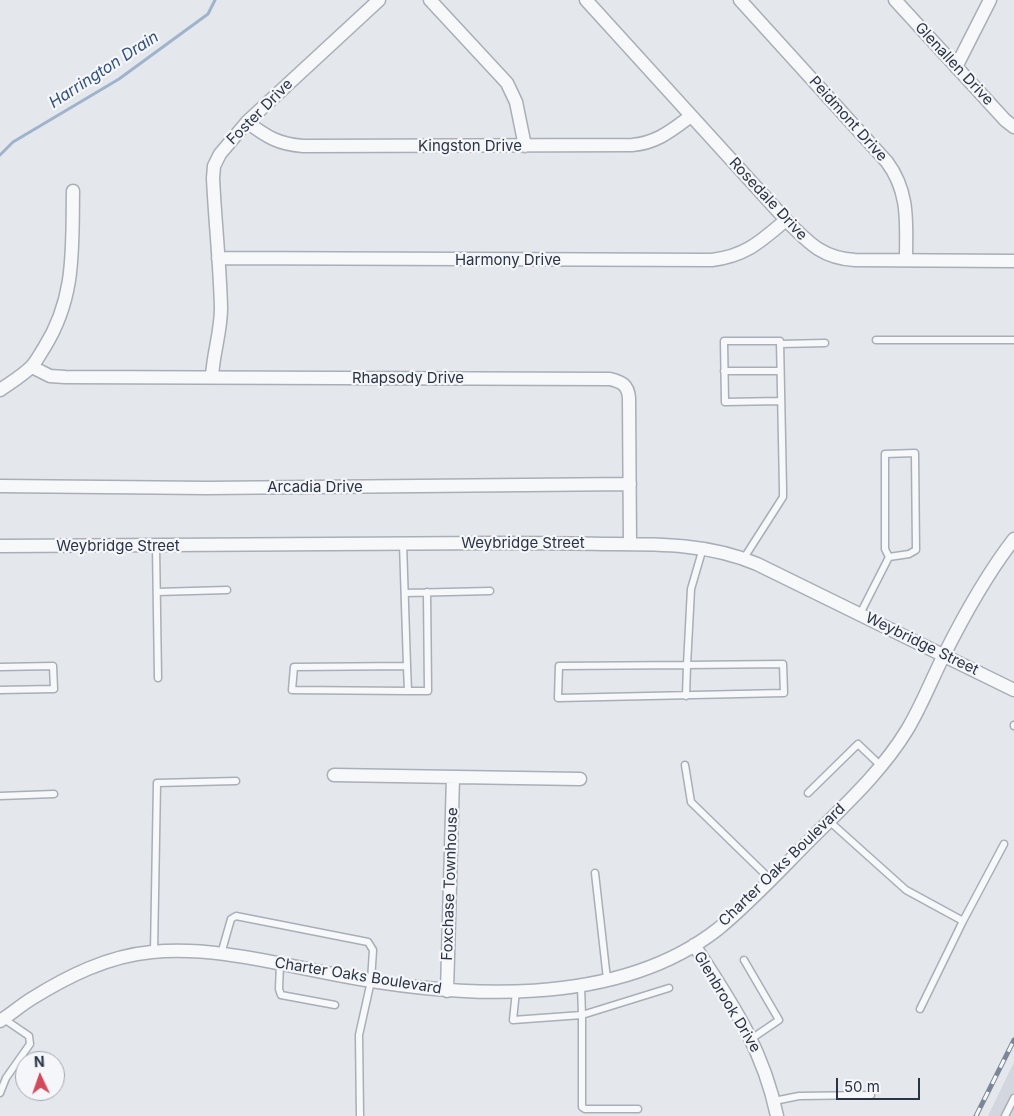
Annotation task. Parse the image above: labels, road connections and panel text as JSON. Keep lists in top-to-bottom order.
{
  "streets": {
    "street": [
      "Glenallen Drive",
      "Foster Drive",
      "Peidmont Drive",
      "Kingston Drive",
      "Rosedale Drive",
      "Harmony Drive",
      "Rhapsody Drive",
      "Arcadia Drive",
      "Weybridge Street",
      "Charter Oaks Boulevard",
      "Foxchase Townhouse",
      "Glenbrook Drive"
    ]
  },
  "crossings": [
    ["Foster Drive", "Kingston Drive"],
    ["Foster Drive", "Harmony Drive"],
    ["Foster Drive", "Rhapsody Drive"],
    ["Peidmont Drive", "Rosedale Drive"],
    ["Kingston Drive", "Rosedale Drive"],
    ["Rosedale Drive", "Harmony Drive"],
    ["Rhapsody Drive", "Arcadia Drive"],
    ["Rhapsody Drive", "Weybridge Street"],
    ["Weybridge Street", "Charter Oaks Boulevard"],
    ["Charter Oaks Boulevard", "Foxchase Townhouse"],
    ["Charter Oaks Boulevard", "Glenbrook Drive"]
  ],
  "water": ["Harrington Drain"],
  "scale_bar": "50 m",
  "north": "top"
}
